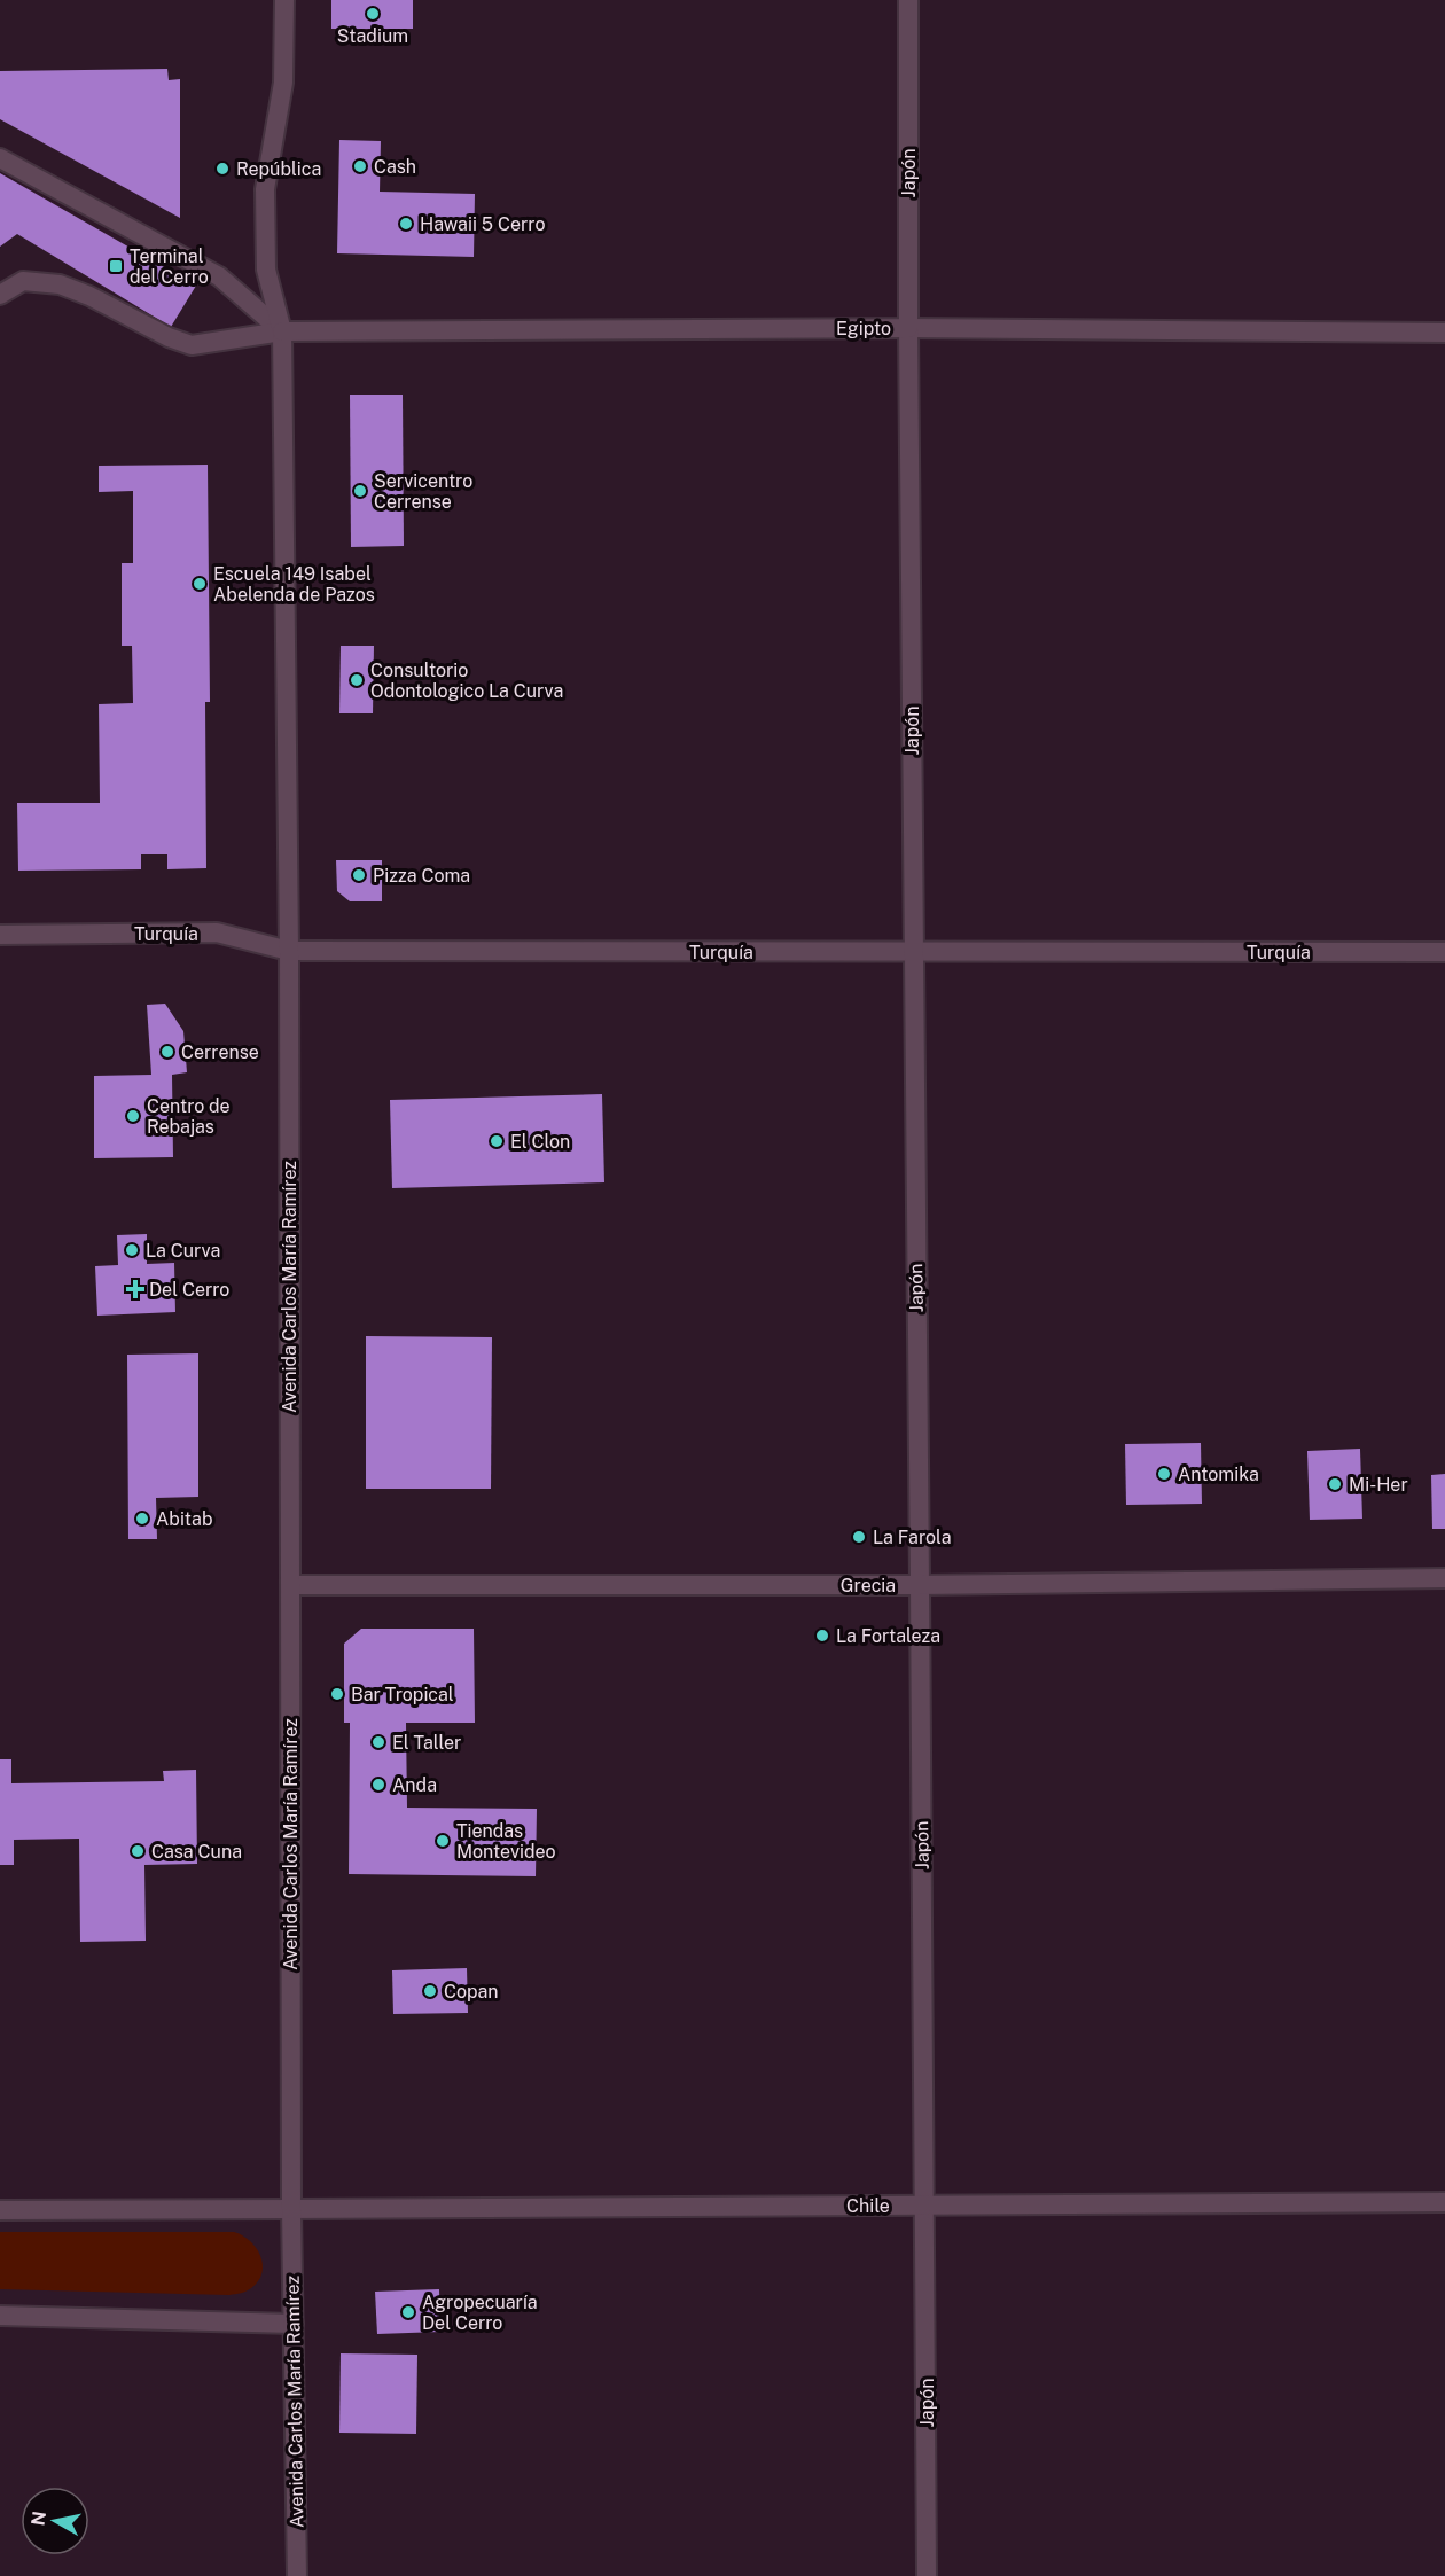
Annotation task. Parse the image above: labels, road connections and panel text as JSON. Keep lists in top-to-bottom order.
{
  "streets": {
    "street": [
      "Japón",
      "Egipto",
      "Turquía",
      "Avenida Carlos María Ramírez",
      "Grecia",
      "Chile"
    ]
  },
  "crossings": [
    ["Japón", "Egipto"],
    ["Japón", "Turquía"],
    ["Japón", "Grecia"],
    ["Japón", "Chile"],
    ["Egipto", "Avenida Carlos María Ramírez"],
    ["Turquía", "Avenida Carlos María Ramírez"],
    ["Avenida Carlos María Ramírez", "Grecia"],
    ["Avenida Carlos María Ramírez", "Chile"]
  ],
  "places": {
    "other": [
      "Stadium",
      "Cash",
      "República",
      "Hawaii 5 Cerro",
      "Servicentro Cerrense",
      "Escuela 149 Isabel Abelenda de Pazos",
      "Consultorio Odontologico La Curva",
      "Pizza Coma",
      "Cerrense",
      "Centro de Rebajas",
      "El Clon",
      "La Curva",
      "Antomika",
      "Mi-Her",
      "Abitab",
      "La Farola",
      "La Fortaleza",
      "Bar Tropical",
      "El Taller",
      "Anda",
      "Tiendas Montevideo",
      "Casa Cuna",
      "Copan",
      "Agropecuaría Del Cerro"
    ],
    "transit": ["Terminal del Cerro"],
    "health": ["Del Cerro"]
  },
  "north": "left"
}
